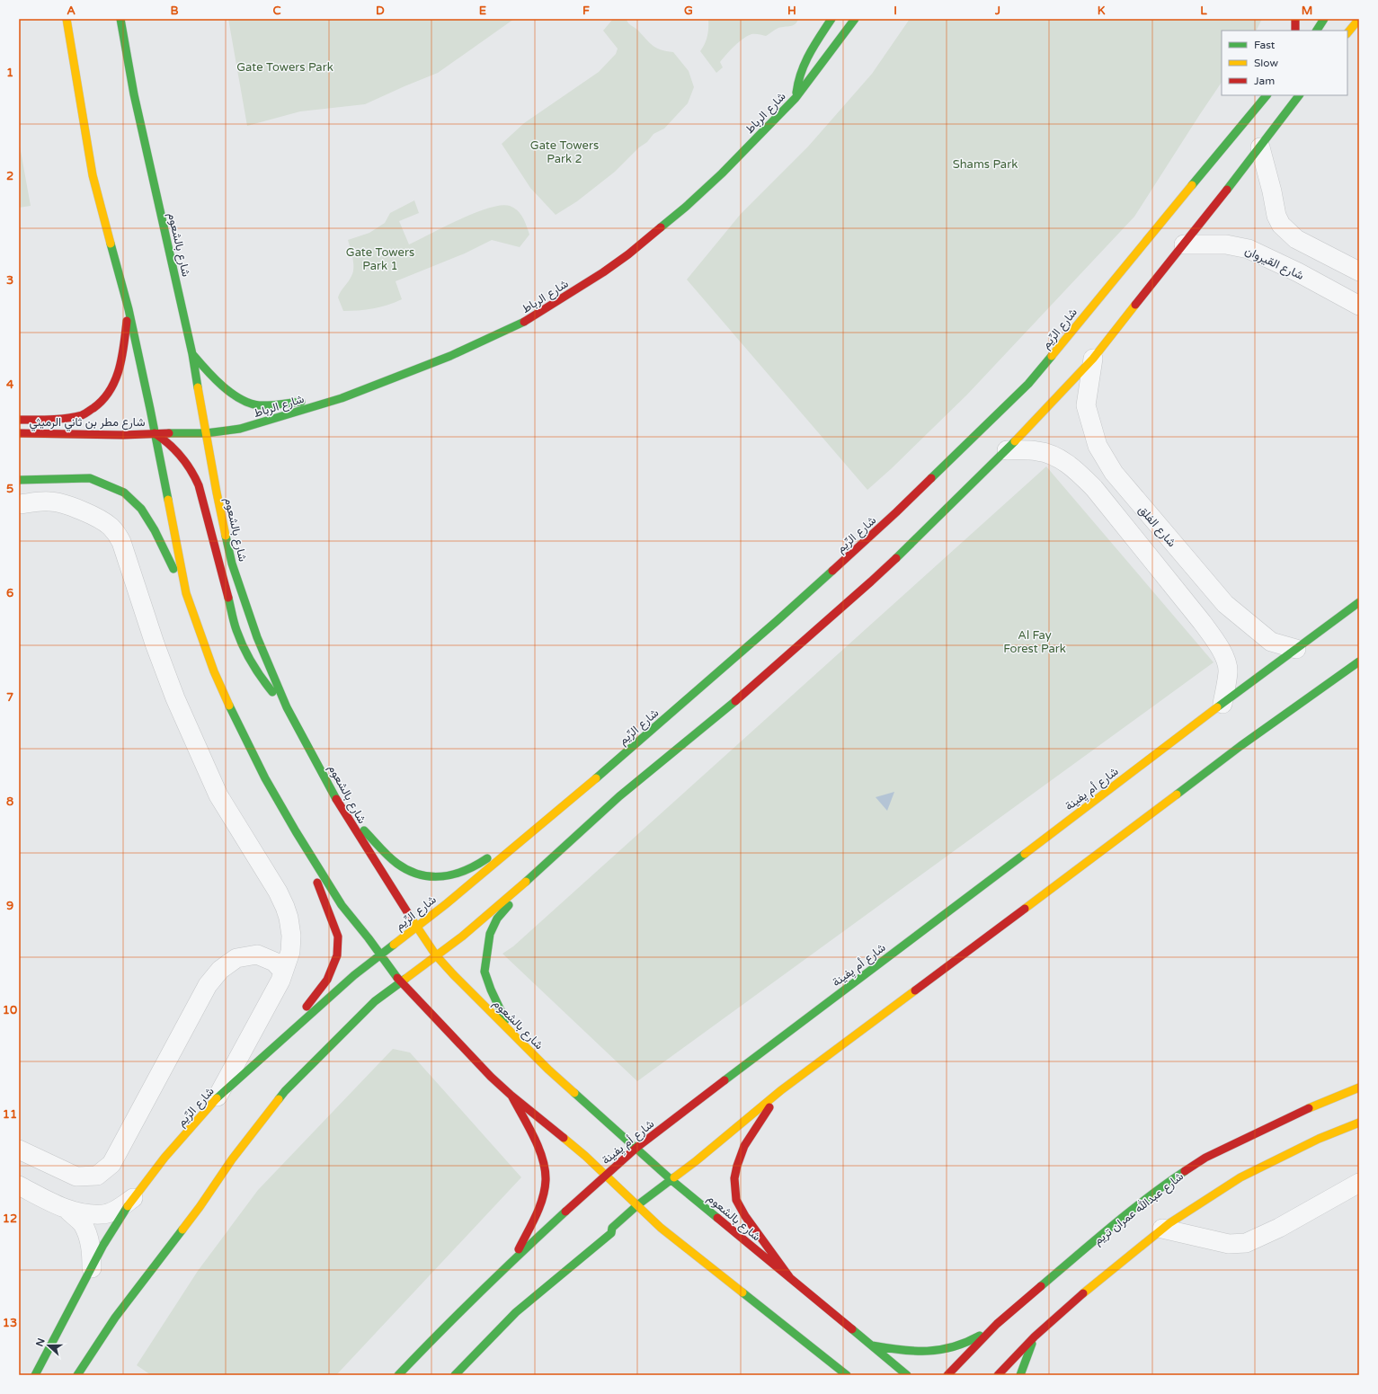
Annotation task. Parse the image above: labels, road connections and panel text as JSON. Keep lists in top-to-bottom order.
{
  "streets": {
    "main road": [
      "شارع الرباط",
      "شارع بالشعوم",
      "شارع الرِّيم",
      "شارع مطر بن ثاني الرميثي",
      "شارع أم يِفينة",
      "شارع عبدالله عمران تريم"
    ],
    "street": ["شارع القيروان", "شارع الفلق"]
  },
  "crossings": [
    ["شارع الرباط", "شارع بالشعوم"],
    ["شارع الرباط", "شارع مطر بن ثاني الرميثي"],
    ["شارع بالشعوم", "شارع الرِّيم"],
    ["شارع بالشعوم", "شارع أم يِفينة"],
    ["شارع الفلق", "شارع أم يِفينة"]
  ],
  "parks": [
    "Gate Towers Park",
    "Gate Towers Park 2",
    "Shams Park",
    "Gate Towers Park 1",
    "Al Fay Forest Park"
  ],
  "legend": ["Fast", "Slow", "Jam"],
  "north": "left",
  "grid": {
    "columns": [
      "A",
      "B",
      "C",
      "D",
      "E",
      "F",
      "G",
      "H",
      "I",
      "J",
      "K",
      "L",
      "M"
    ],
    "rows": [
      "1",
      "2",
      "3",
      "4",
      "5",
      "6",
      "7",
      "8",
      "9",
      "10",
      "11",
      "12",
      "13"
    ]
  }
}
